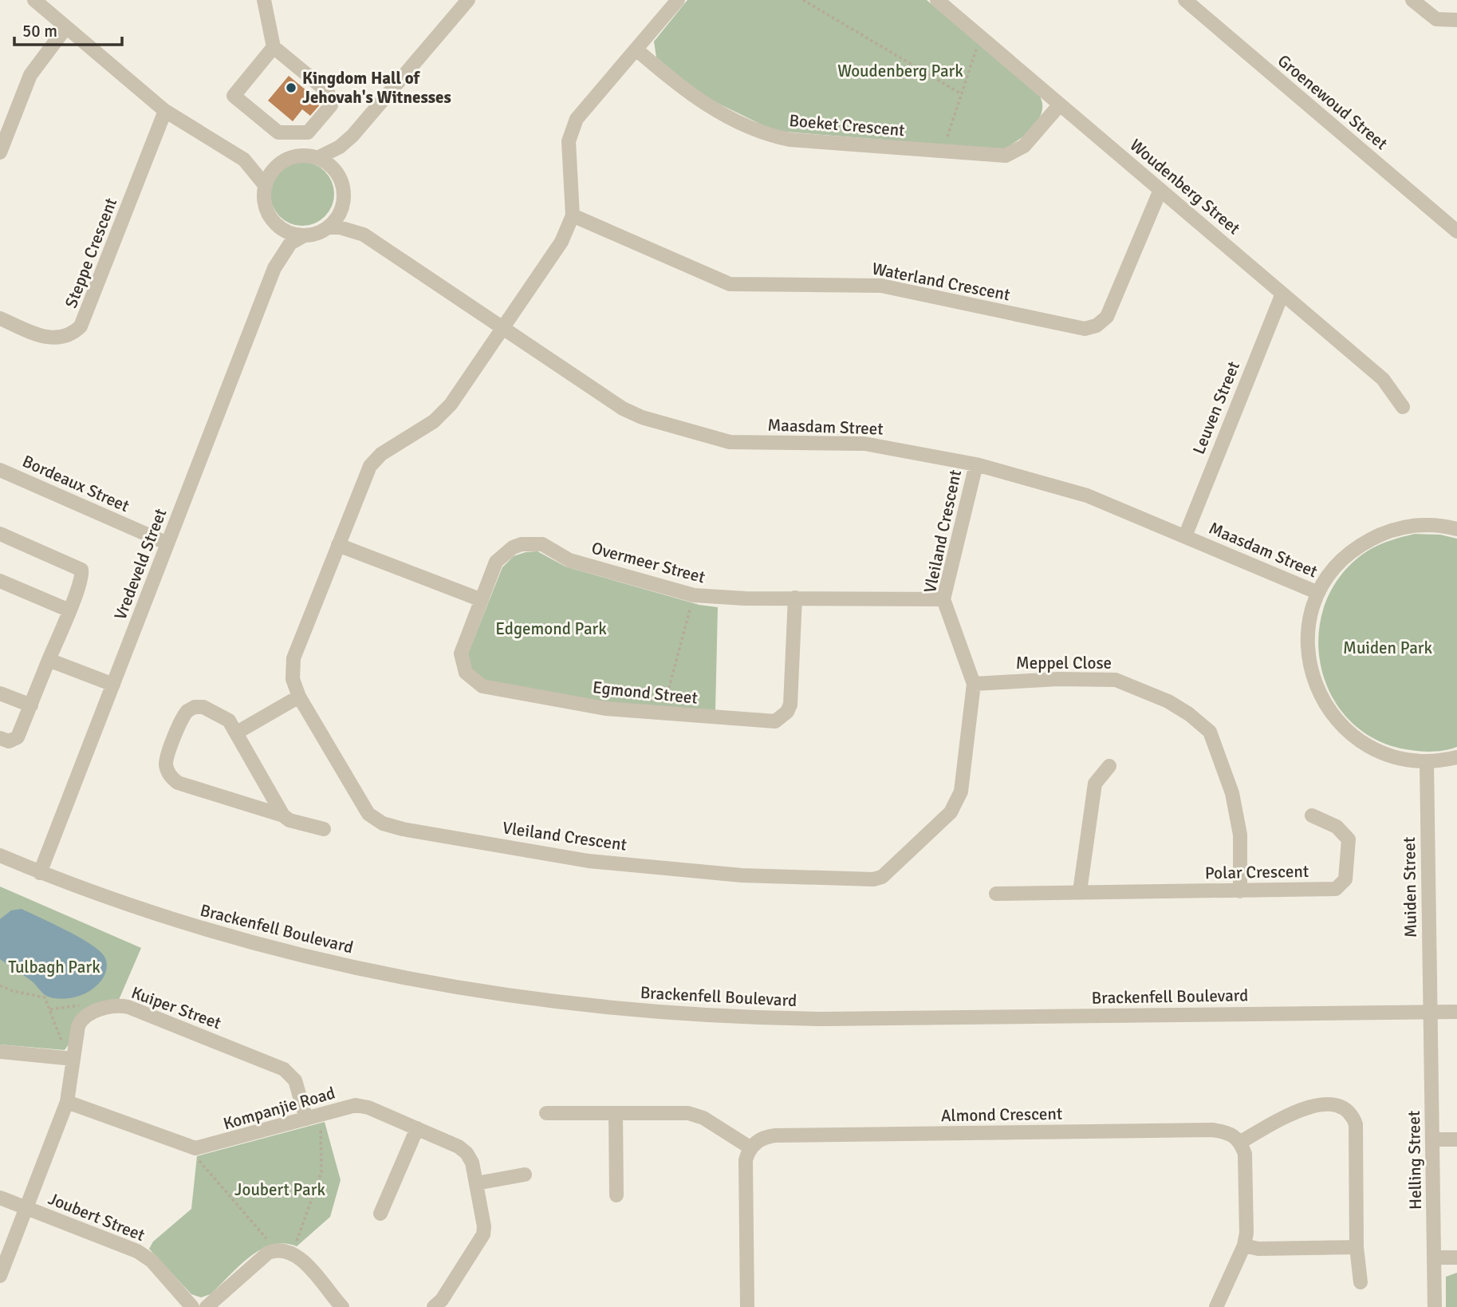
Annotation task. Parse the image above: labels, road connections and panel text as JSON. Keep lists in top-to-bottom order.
{
  "streets": {
    "street": [
      "Groenewoud Street",
      "Boeket Crescent",
      "Woudenberg Street",
      "Steppe Crescent",
      "Waterland Crescent",
      "Leuven Street",
      "Maasdam Street",
      "Bordeaux Street",
      "Vleiland Crescent",
      "Overmeer Street",
      "Vredeveld Street",
      "Meppel Close",
      "Egmond Street",
      "Polar Crescent",
      "Muiden Street",
      "Brackenfell Boulevard",
      "Kuiper Street",
      "Kompanjie Road",
      "Almond Crescent",
      "Helling Street",
      "Joubert Street"
    ]
  },
  "crossings": [
    ["Boeket Crescent", "Woudenberg Street"],
    ["Woudenberg Street", "Waterland Crescent"],
    ["Woudenberg Street", "Leuven Street"],
    ["Leuven Street", "Maasdam Street"],
    ["Maasdam Street", "Vleiland Crescent"],
    ["Maasdam Street", "Vredeveld Street"],
    ["Bordeaux Street", "Vredeveld Street"],
    ["Vleiland Crescent", "Overmeer Street"],
    ["Vleiland Crescent", "Meppel Close"],
    ["Overmeer Street", "Egmond Street"],
    ["Vredeveld Street", "Brackenfell Boulevard"],
    ["Meppel Close", "Polar Crescent"],
    ["Muiden Street", "Brackenfell Boulevard"],
    ["Muiden Street", "Helling Street"],
    ["Brackenfell Boulevard", "Helling Street"],
    ["Kuiper Street", "Kompanjie Road"],
    ["Kuiper Street", "Joubert Street"]
  ],
  "parks": [
    "Woudenberg Park",
    "Edgemond Park",
    "Muiden Park",
    "Tulbagh Park",
    "Joubert Park"
  ],
  "places": ["Kingdom Hall of Jehovah's Witnesses"],
  "scale_bar": "50 m"
}
